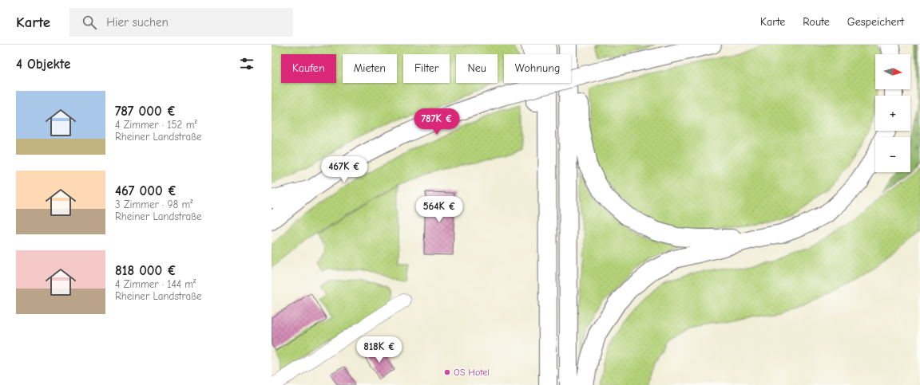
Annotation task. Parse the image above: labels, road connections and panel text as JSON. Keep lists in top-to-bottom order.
{
  "places": ["OS Hotel"],
  "north": "right",
  "page": {
    "header": "Karte",
    "search": "Hier suchen",
    "nav": ["Karte", "Route", "Gespeichert"],
    "heading": "4 Objekte",
    "map_buttons": ["+", "−"],
    "chip": [
      "Kaufen",
      "Mieten",
      "Filter",
      "Neu",
      "Wohnung"
    ],
    "list": [
      {
        "name": "787 000 €",
        "note": "4 Zimmer · 152 m² · Rheiner Landstraße"
      },
      {
        "name": "467 000 €",
        "note": "3 Zimmer · 98 m² · Rheiner Landstraße"
      },
      {
        "name": "818 000 €",
        "note": "4 Zimmer · 144 m² · Rheiner Landstraße"
      }
    ],
    "price": [
      "787K €",
      "467K €",
      "564K €",
      "818K €"
    ]
  }
}
